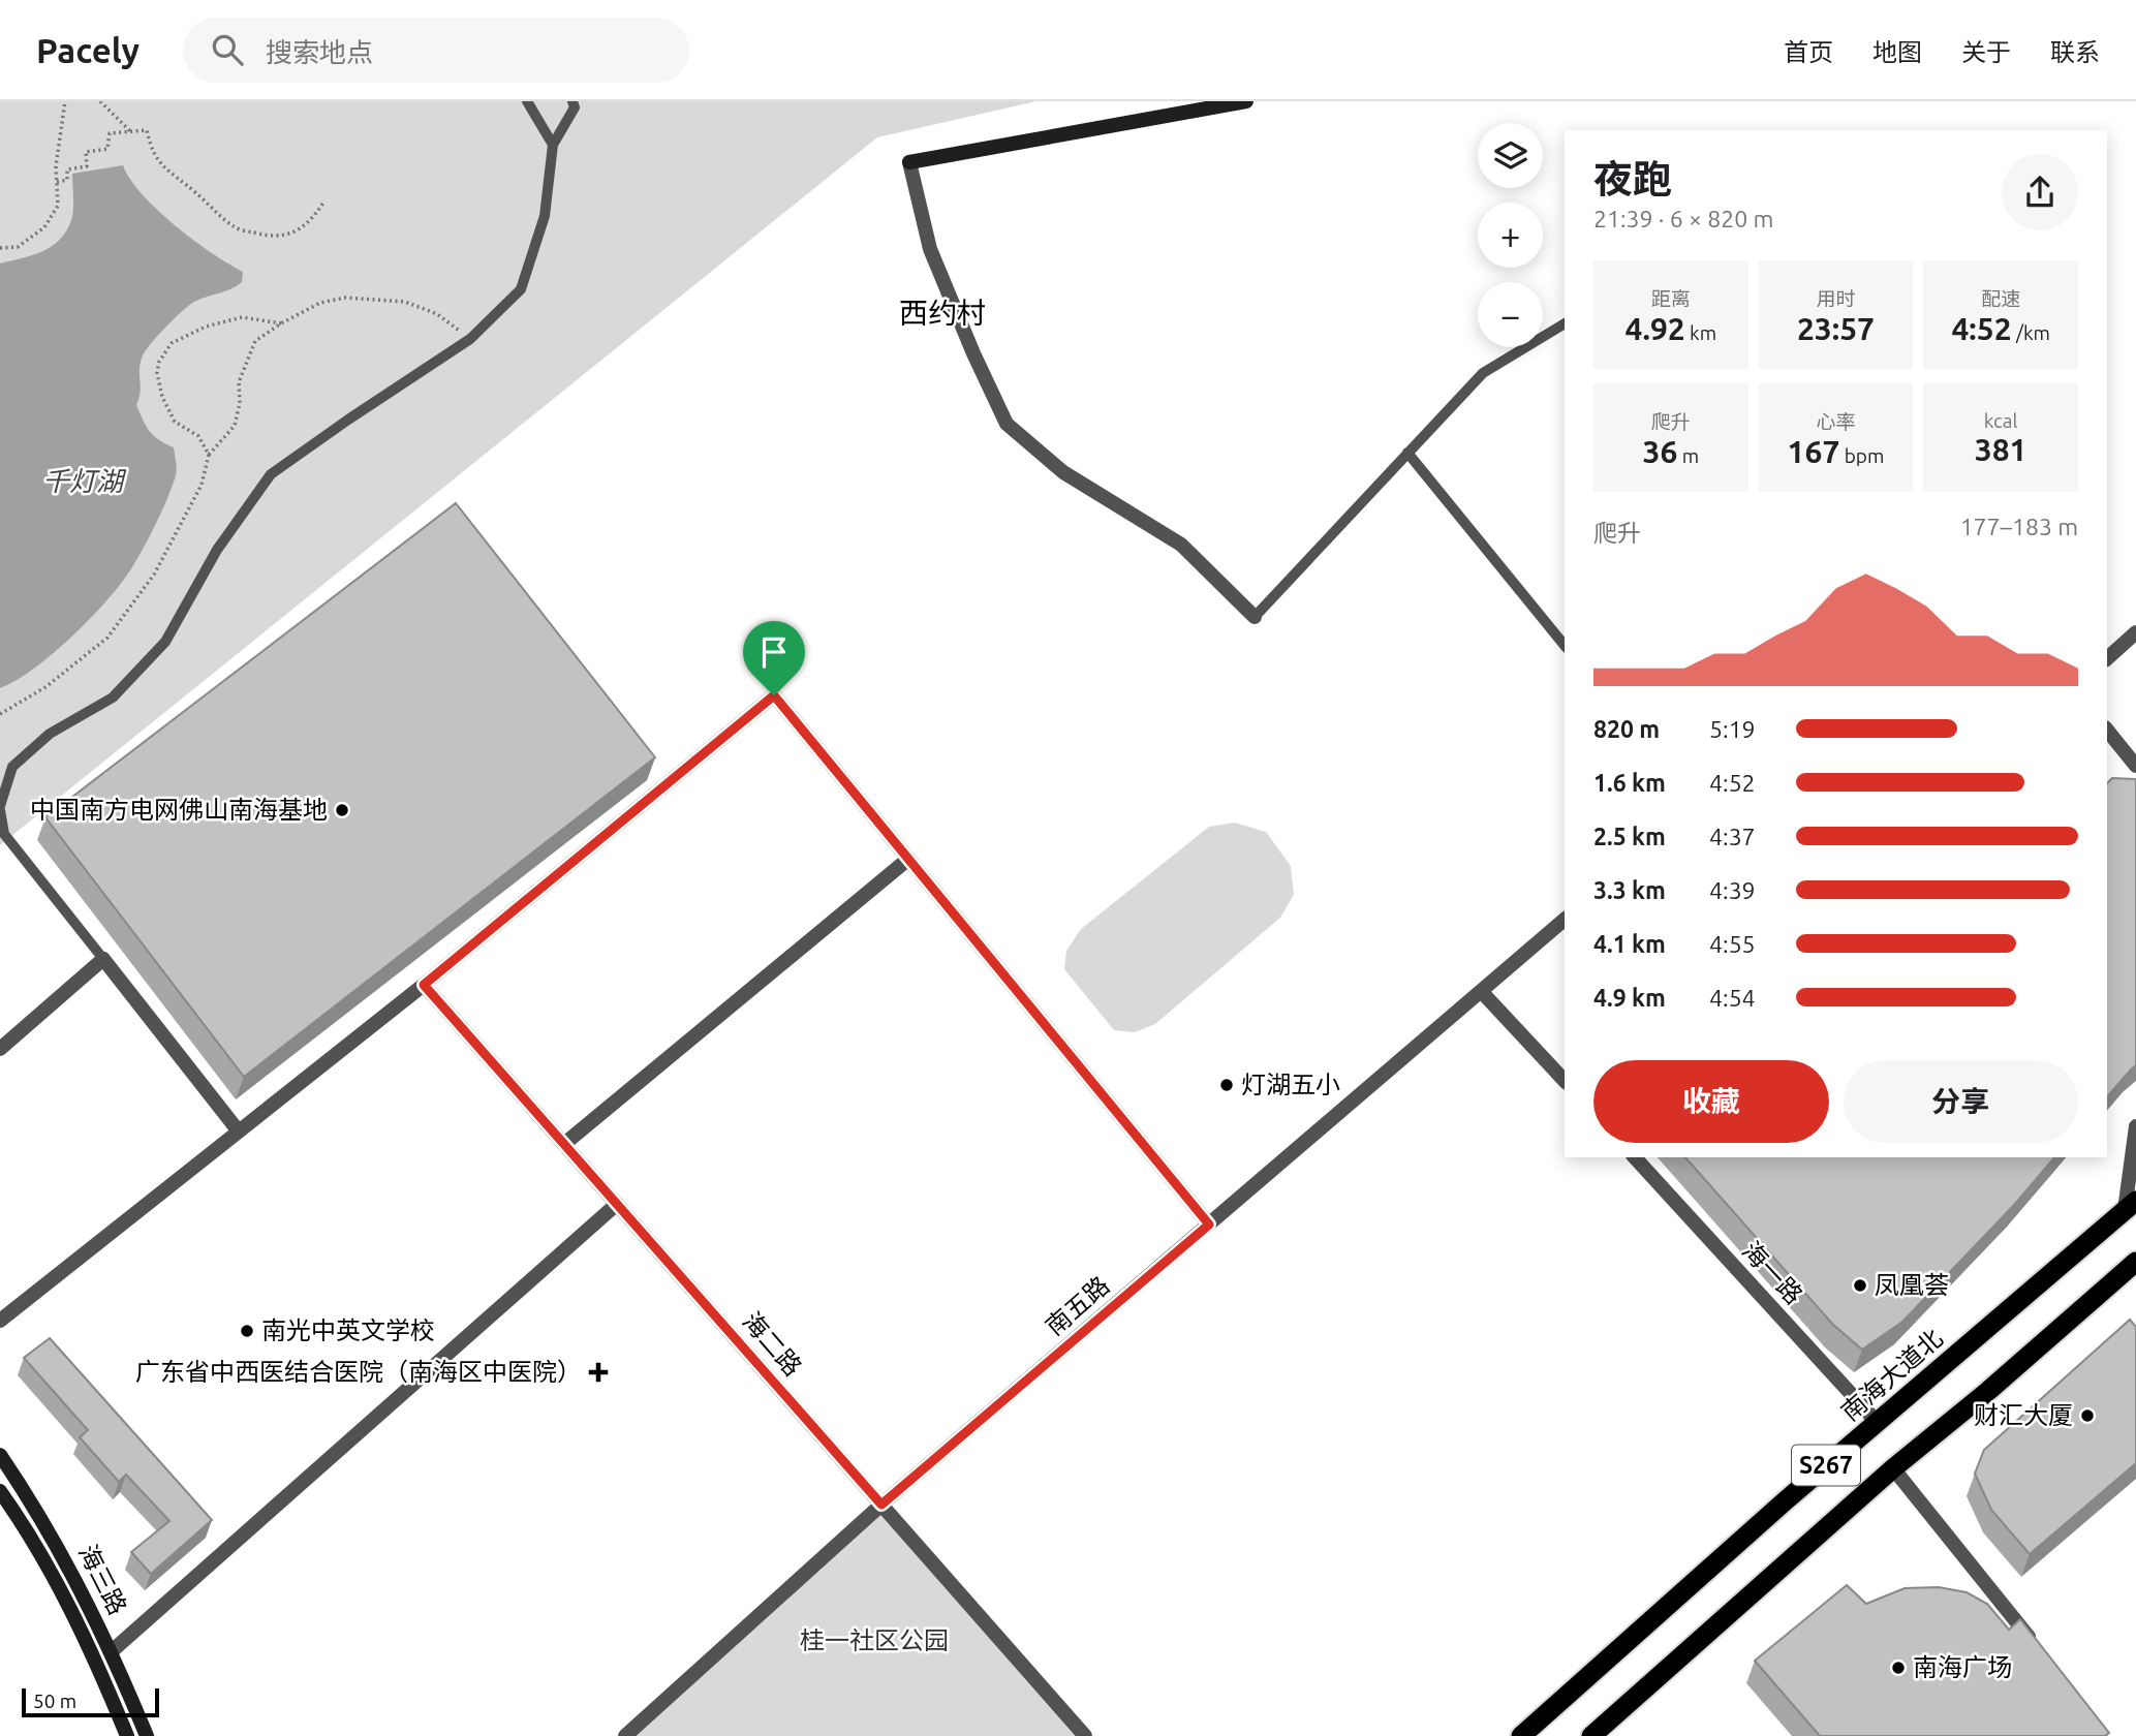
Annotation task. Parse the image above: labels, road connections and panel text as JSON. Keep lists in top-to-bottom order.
{
  "streets": {
    "highway": ["南海大道北", "S267"],
    "main road": ["海三路"],
    "street": ["海一路", "南五路", "海二路"]
  },
  "crossings": [
    ["海一路", "南海大道北"],
    ["南五路", "海二路"]
  ],
  "districts": ["西约村"],
  "water": ["千灯湖"],
  "parks": ["桂一社区公园"],
  "places": {
    "other": [
      "中国南方电网佛山南海基地",
      "灯湖五小",
      "凤凰荟",
      "南光中英文学校",
      "财汇大厦",
      "南海广场"
    ],
    "health": ["广东省中西医结合医院（南海区中医院）"]
  },
  "scale_bar": "50 m",
  "page": {
    "header": "Pacely",
    "search": "搜索地点",
    "nav": [
      "首页",
      "地图",
      "关于",
      "联系"
    ],
    "map_buttons": ["+", "−"],
    "heading": ["夜跑", "21:39 · 6 × 820 m"],
    "stats": [
      ["距离", "4.92 km"],
      ["用时", "23:57"],
      ["配速", "4:52 /km"],
      ["爬升", "36 m"],
      ["心率", "167 bpm"],
      ["kcal", "381"]
    ],
    "chart": ["爬升", "177–183 m"],
    "list": [
      {
        "name": "820 m",
        "note": "5:19"
      },
      {
        "name": "1.6 km",
        "note": "4:52"
      },
      {
        "name": "2.5 km",
        "note": "4:37"
      },
      {
        "name": "3.3 km",
        "note": "4:39"
      },
      {
        "name": "4.1 km",
        "note": "4:55"
      },
      {
        "name": "4.9 km",
        "note": "4:54"
      }
    ],
    "buttons": ["收藏", "分享"],
    "scale": "50 m"
  }
}
